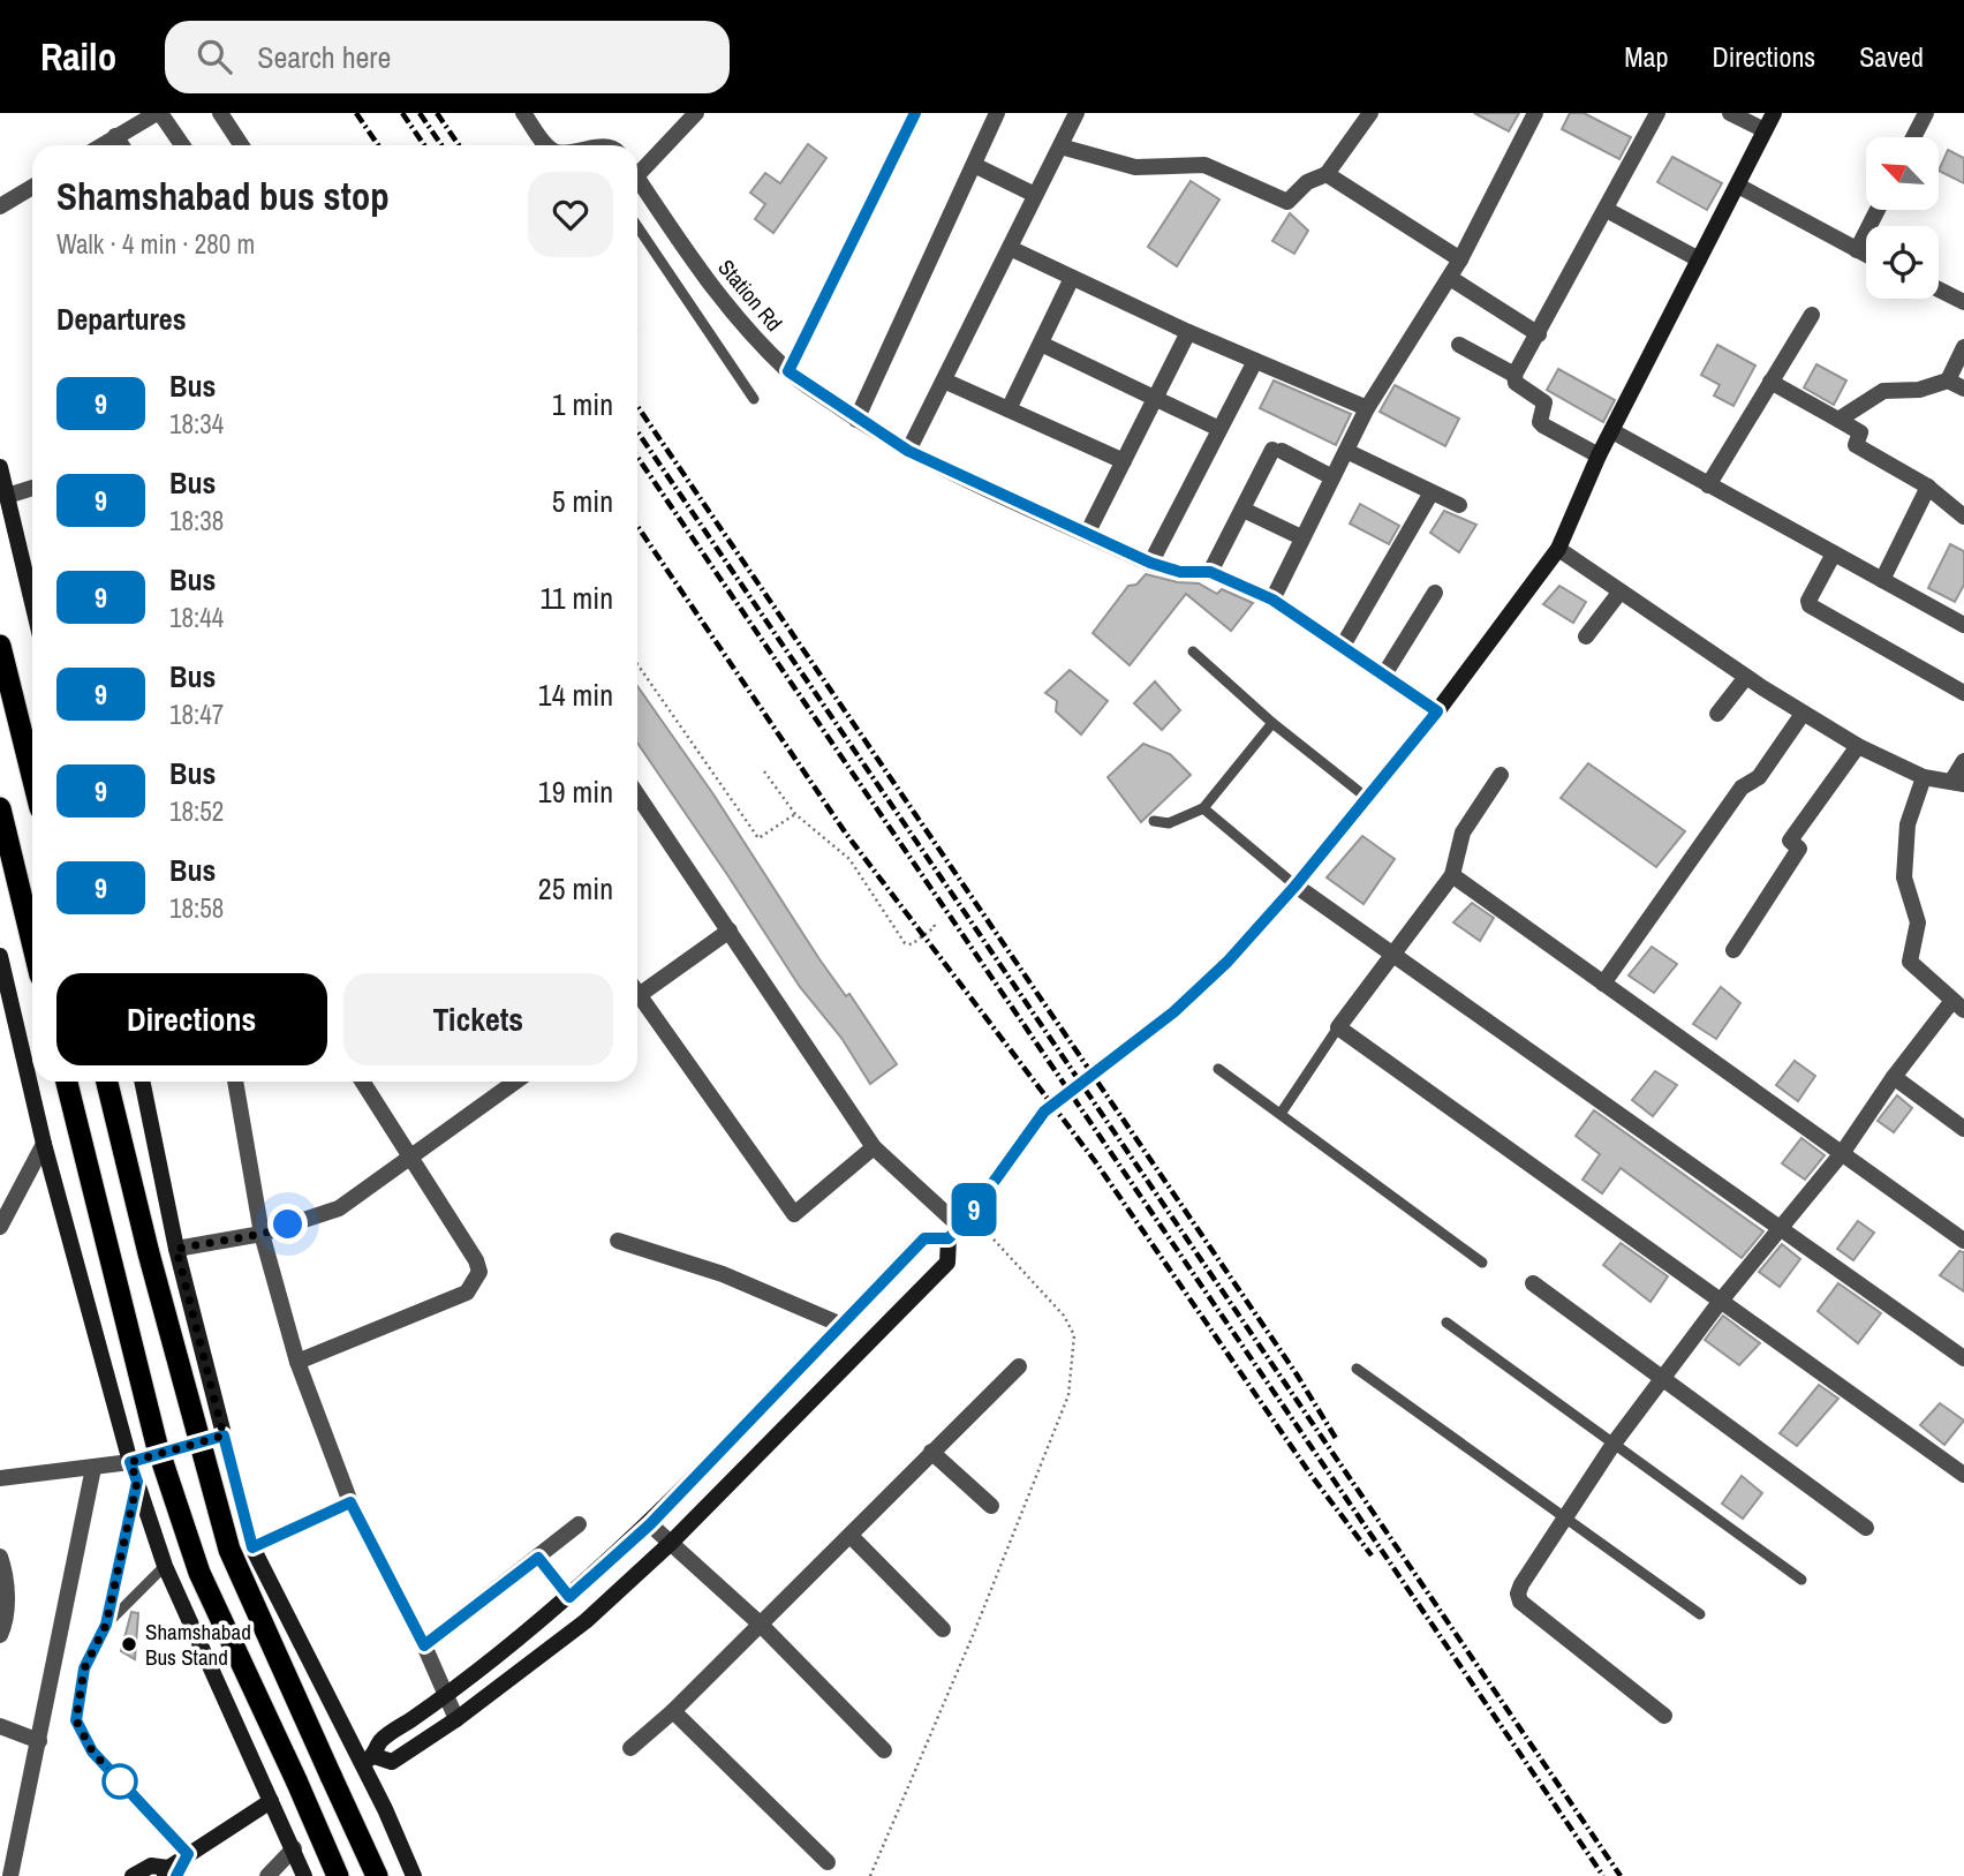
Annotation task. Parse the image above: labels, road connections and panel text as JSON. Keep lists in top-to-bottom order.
{
  "streets": {
    "street": ["Station Rd"]
  },
  "places": ["Shamshabad Bus Stand"],
  "lines": ["bus line 9"],
  "north": "top left",
  "page": {
    "header": "Railo",
    "search": "Search here",
    "nav": ["Map", "Directions", "Saved"],
    "on_map": "9",
    "heading": [
      ["Shamshabad bus stop", "Walk · 4 min · 280 m"],
      "Departures"
    ],
    "list": [
      {
        "mark": "9",
        "name": "Bus",
        "note": "18:34",
        "value": "1 min"
      },
      {
        "mark": "9",
        "name": "Bus",
        "note": "18:38",
        "value": "5 min"
      },
      {
        "mark": "9",
        "name": "Bus",
        "note": "18:44",
        "value": "11 min"
      },
      {
        "mark": "9",
        "name": "Bus",
        "note": "18:47",
        "value": "14 min"
      },
      {
        "mark": "9",
        "name": "Bus",
        "note": "18:52",
        "value": "19 min"
      },
      {
        "mark": "9",
        "name": "Bus",
        "note": "18:58",
        "value": "25 min"
      }
    ],
    "buttons": ["Directions", "Tickets"]
  }
}
